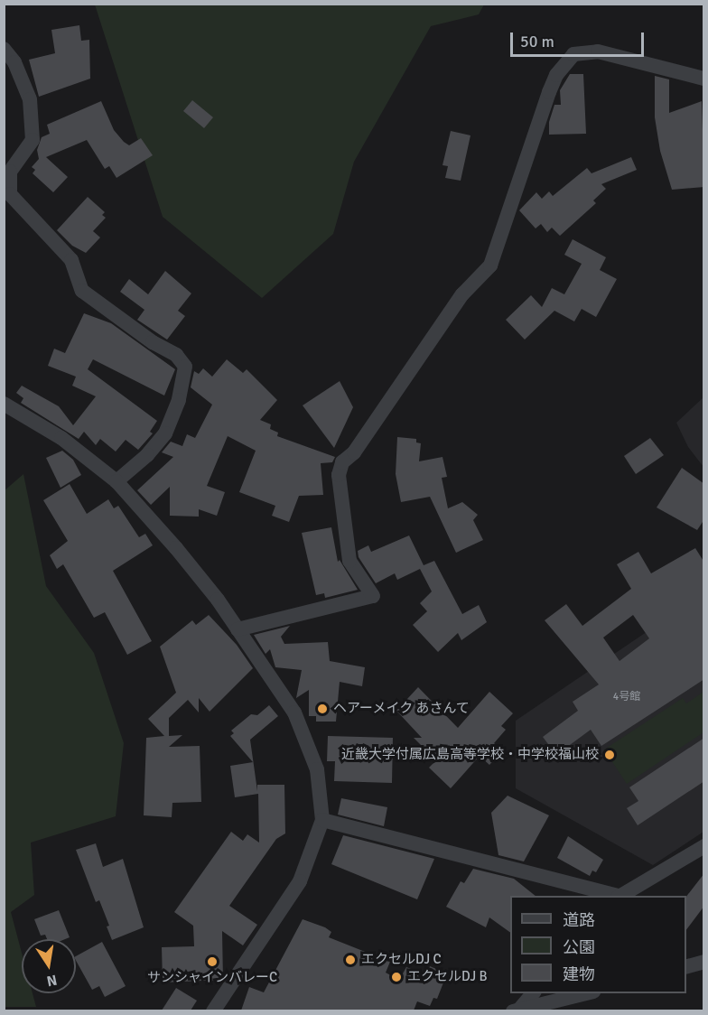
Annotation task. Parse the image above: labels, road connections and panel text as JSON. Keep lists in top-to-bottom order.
{
  "places": [
    "ヘアーメイク あさんて",
    "近畿大学付属広島高等学校・中学校福山校",
    "エクセルDJ C",
    "サンシャインバレーC",
    "エクセルDJ B"
  ],
  "house_numbers": ["4号館"],
  "legend": ["道路", "公園", "建物"],
  "scale_bar": "50 m",
  "north": "bottom"
}
